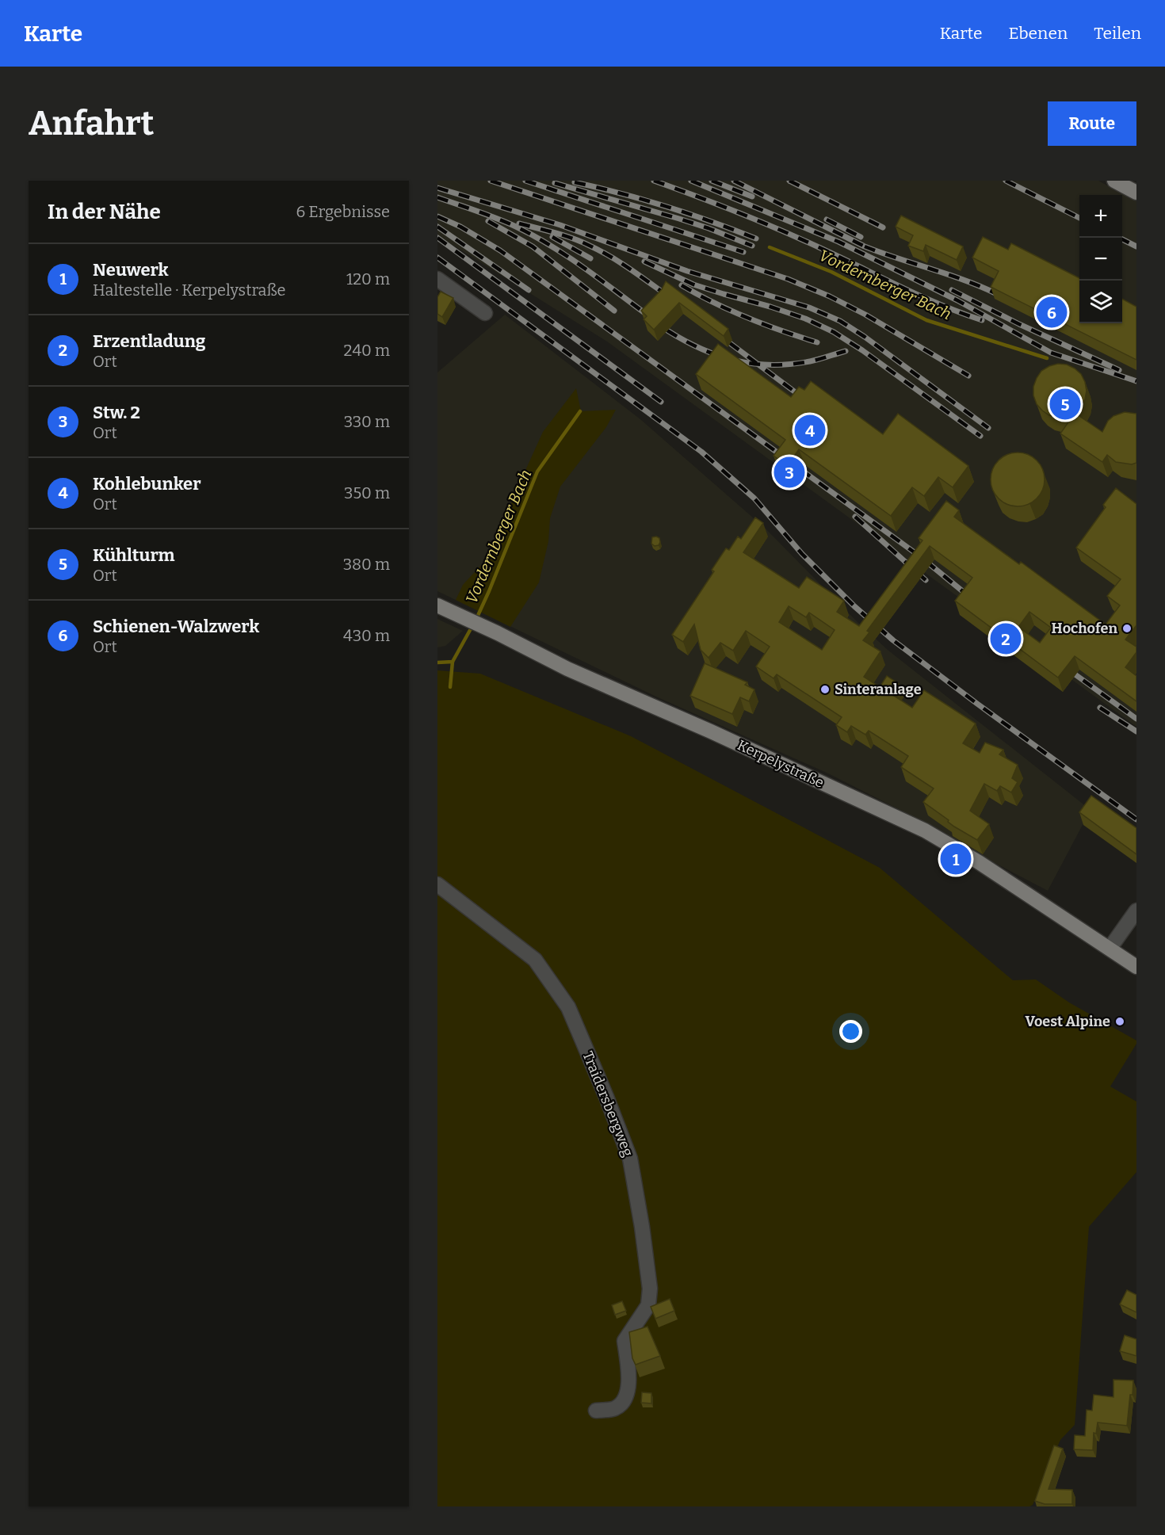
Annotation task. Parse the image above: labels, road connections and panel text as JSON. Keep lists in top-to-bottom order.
{
  "streets": {
    "main road": ["Kerpelystraße"],
    "street": ["Traidersbergweg"]
  },
  "water": ["Vordernberger Bach"],
  "places": ["Hochofen", "Sinteranlage", "Voest Alpine"],
  "page": {
    "header": "Karte",
    "nav": ["Karte", "Ebenen", "Teilen"],
    "buttons": "Route",
    "title": "Anfahrt",
    "heading": ["In der Nähe", "6 Ergebnisse"],
    "map_buttons": ["+", "−"],
    "list": [
      {
        "mark": "1",
        "name": "Neuwerk",
        "note": "Haltestelle · Kerpelystraße",
        "value": "120 m"
      },
      {
        "mark": "2",
        "name": "Erzentladung",
        "note": "Ort",
        "value": "240 m"
      },
      {
        "mark": "3",
        "name": "Stw. 2",
        "note": "Ort",
        "value": "330 m"
      },
      {
        "mark": "4",
        "name": "Kohlebunker",
        "note": "Ort",
        "value": "350 m"
      },
      {
        "mark": "5",
        "name": "Kühlturm",
        "note": "Ort",
        "value": "380 m"
      },
      {
        "mark": "6",
        "name": "Schienen-Walzwerk",
        "note": "Ort",
        "value": "430 m"
      }
    ],
    "pins": [
      "6",
      "5",
      "4",
      "3",
      "2",
      "1"
    ]
  }
}
